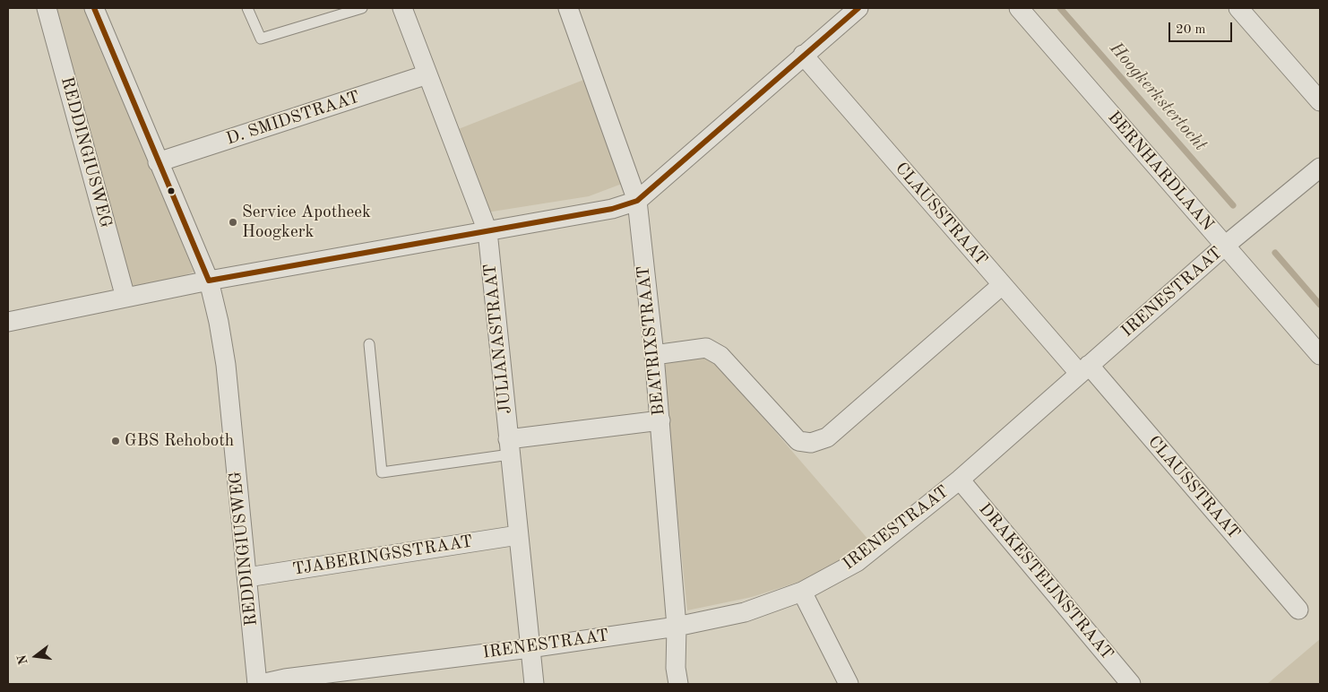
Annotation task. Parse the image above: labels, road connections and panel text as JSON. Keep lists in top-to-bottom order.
{
  "streets": {
    "street": [
      "D. SMIDSTRAAT",
      "REDDINGIUSWEG",
      "BERNHARDLAAN",
      "CLAUSSTRAAT",
      "IRENESTRAAT",
      "JULIANASTRAAT",
      "BEATRIXSTRAAT",
      "TJABERINGSSTRAAT",
      "DRAKESTEIJNSTRAAT"
    ]
  },
  "crossings": [
    ["D. SMIDSTRAAT", "REDDINGIUSWEG"],
    ["D. SMIDSTRAAT", "JULIANASTRAAT"],
    ["REDDINGIUSWEG", "TJABERINGSSTRAAT"],
    ["BERNHARDLAAN", "IRENESTRAAT"],
    ["CLAUSSTRAAT", "IRENESTRAAT"],
    ["IRENESTRAAT", "JULIANASTRAAT"],
    ["IRENESTRAAT", "BEATRIXSTRAAT"],
    ["IRENESTRAAT", "DRAKESTEIJNSTRAAT"],
    ["JULIANASTRAAT", "TJABERINGSSTRAAT"]
  ],
  "water": ["Hoogkerkstertocht"],
  "places": ["Service Apotheek Hoogkerk", "GBS Rehoboth"],
  "scale_bar": "20 m",
  "north": "left"
}
